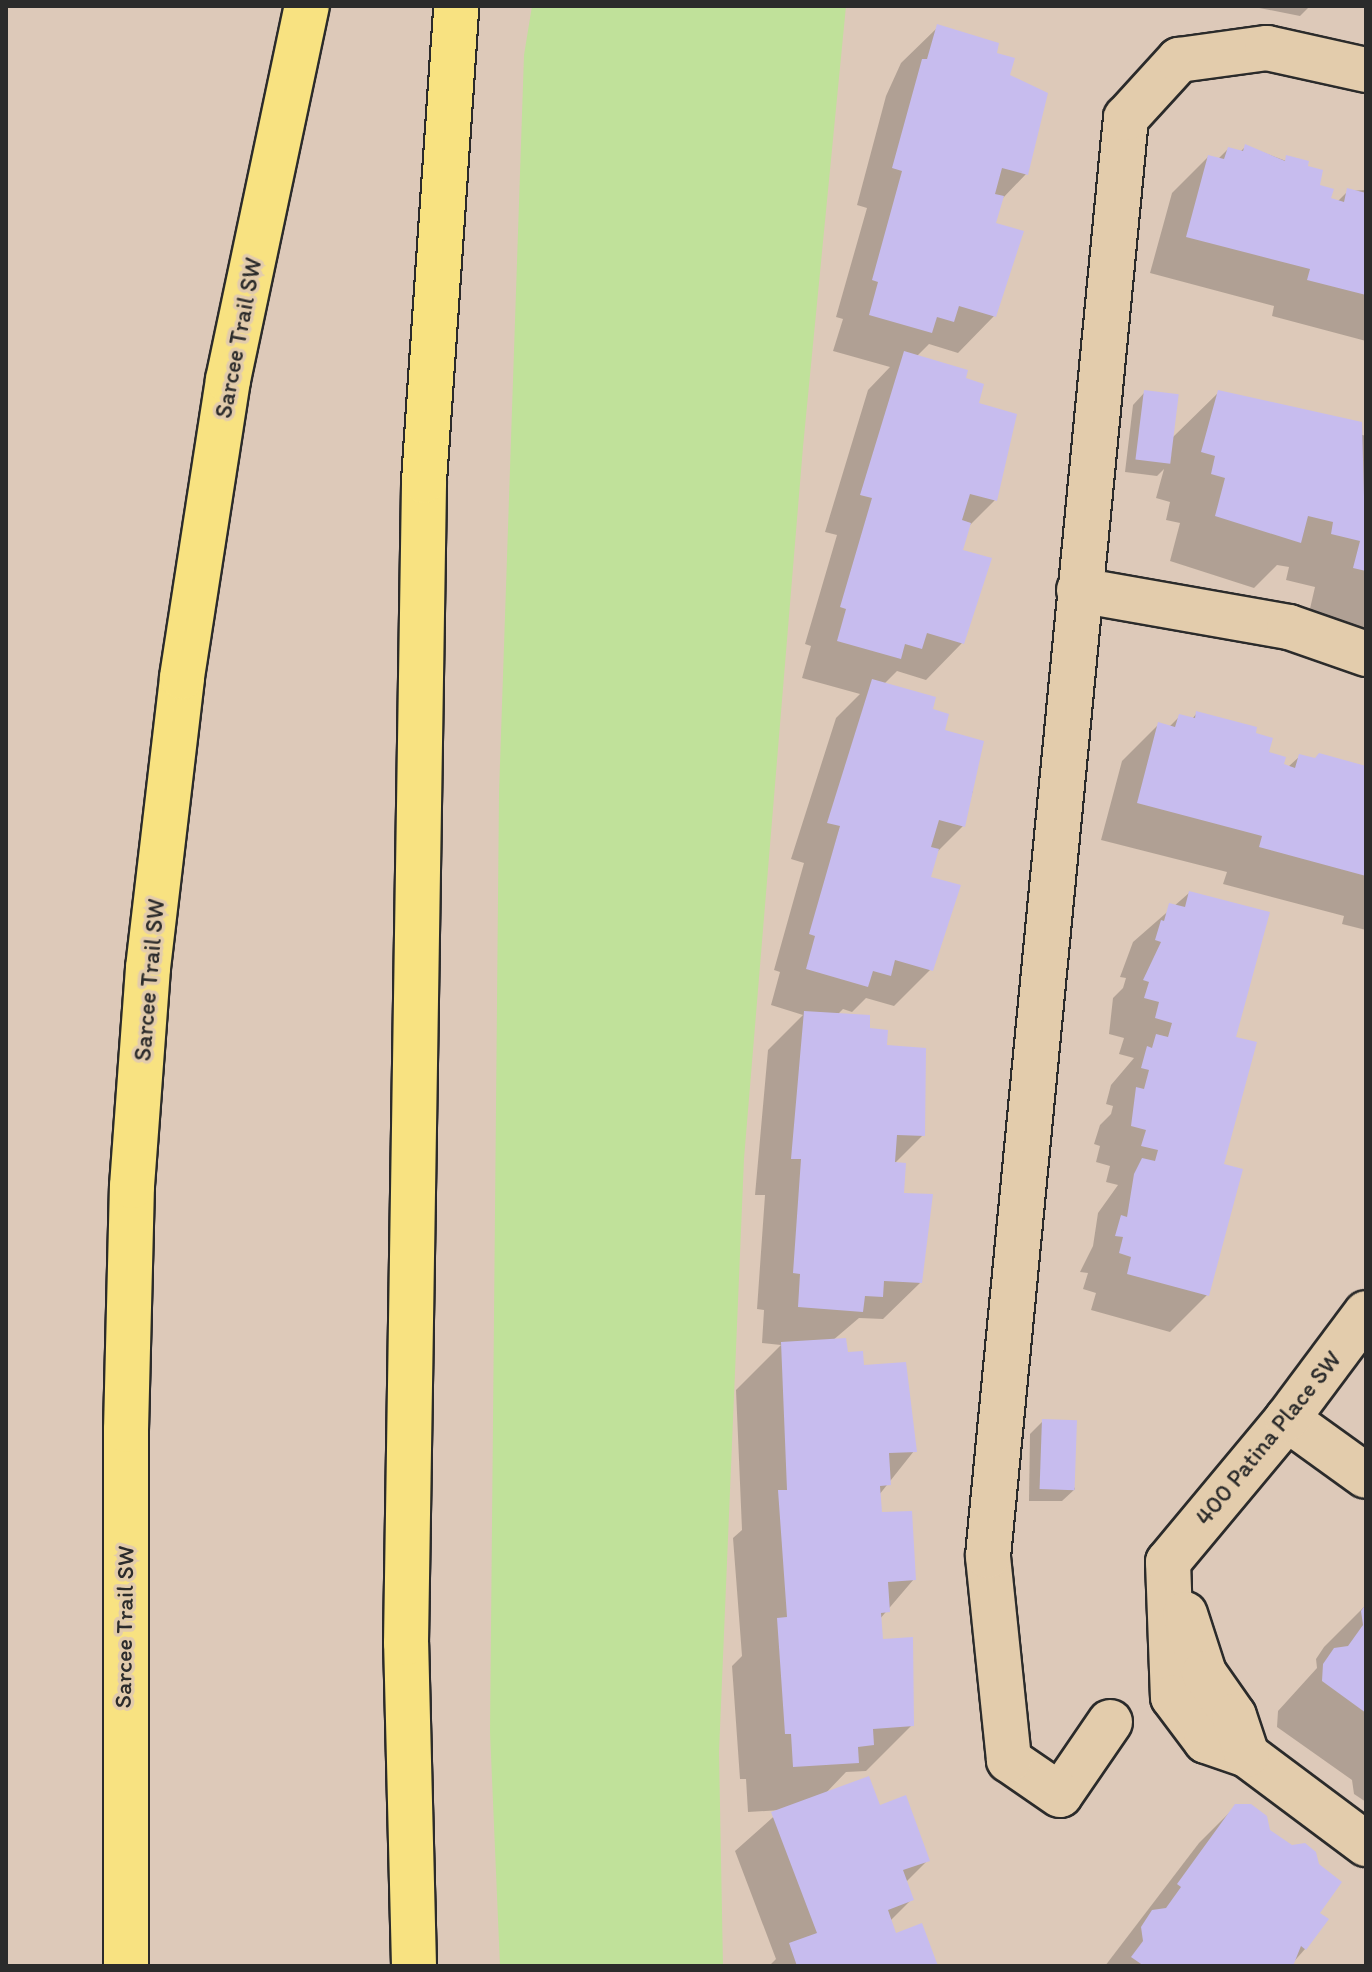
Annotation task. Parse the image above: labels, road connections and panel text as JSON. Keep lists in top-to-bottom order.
{
  "streets": {
    "highway": ["Sarcee Trail SW"],
    "street": ["400 Patina Place SW"]
  }
}
